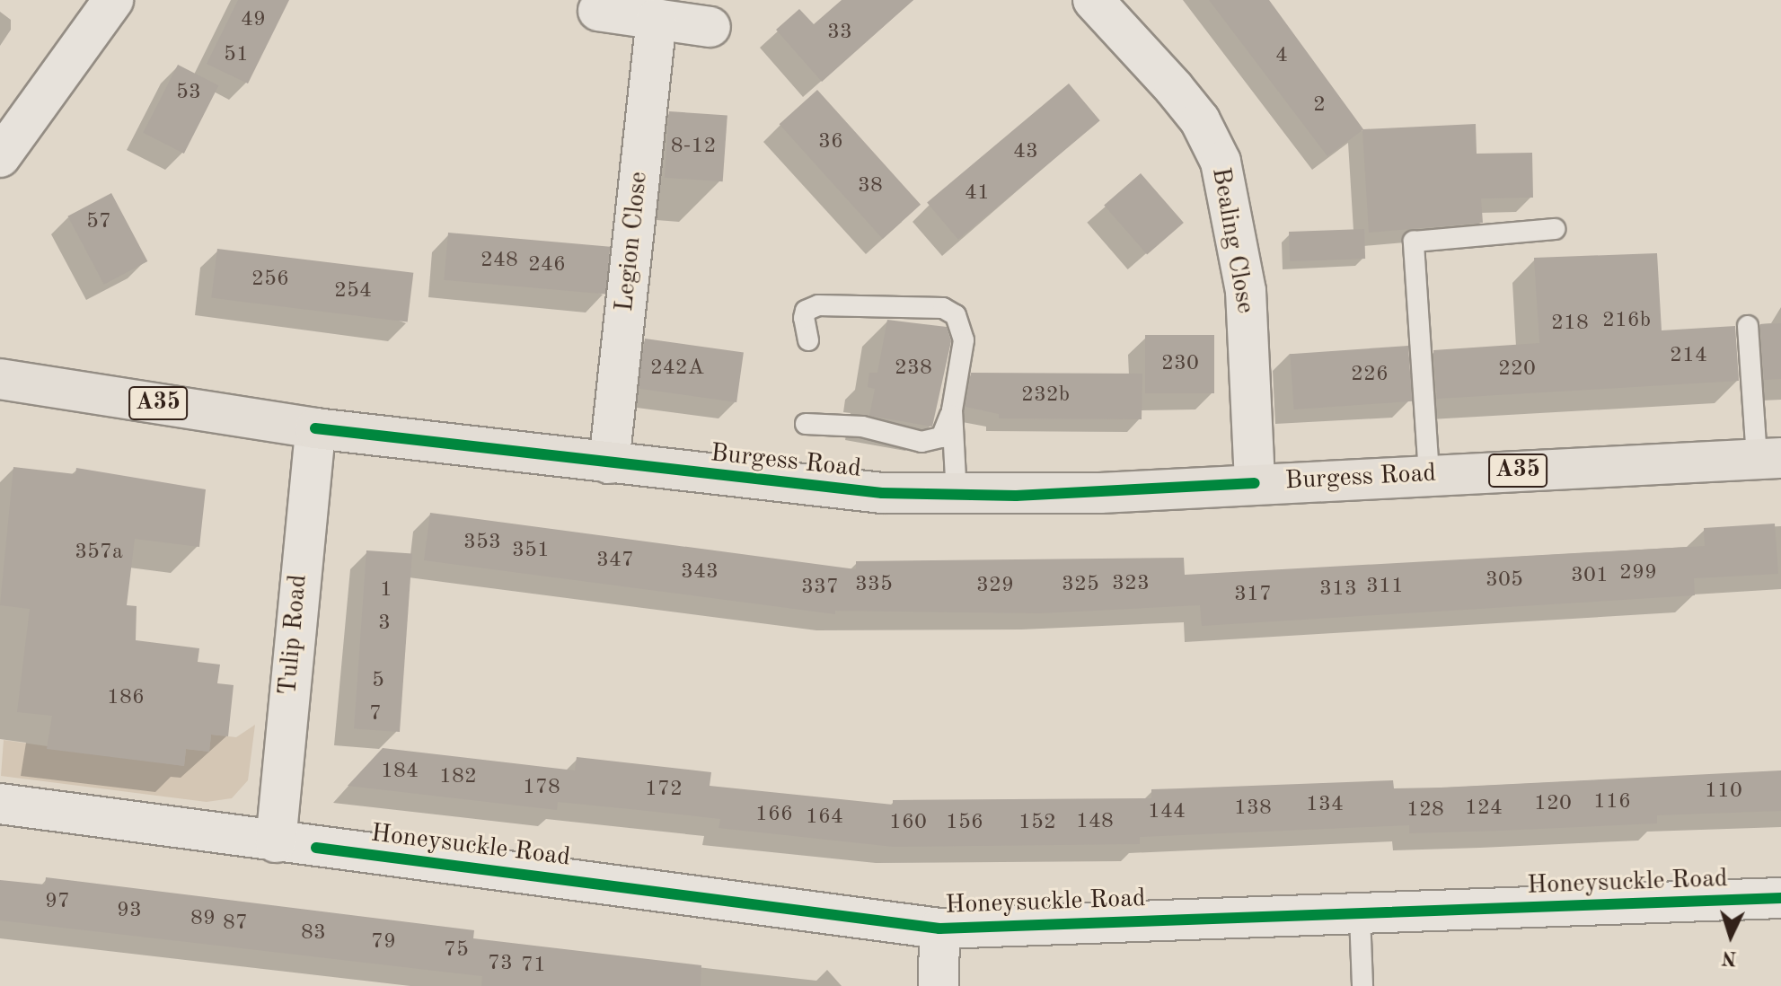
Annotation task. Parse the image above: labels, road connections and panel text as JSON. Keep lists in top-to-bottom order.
{
  "streets": {
    "main road": ["A35", "Burgess Road"],
    "street": [
      "Bealing Close",
      "Legion Close",
      "Tulip Road",
      "Honeysuckle Road"
    ]
  },
  "crossings": [
    ["Bealing Close", "Burgess Road"],
    ["Legion Close", "Burgess Road"],
    ["Burgess Road", "Tulip Road"],
    ["Tulip Road", "Honeysuckle Road"]
  ],
  "house_numbers": [
    "49",
    "33",
    "51",
    "4",
    "53",
    "2",
    "36",
    "8-12",
    "43",
    "38",
    "41",
    "57",
    "248",
    "246",
    "256",
    "254",
    "216b",
    "218",
    "214",
    "230",
    "242A",
    "238",
    "220",
    "226",
    "232b",
    "353",
    "351",
    "357a",
    "347",
    "343",
    "299",
    "301",
    "305",
    "323",
    "335",
    "325",
    "329",
    "311",
    "337",
    "313",
    "1",
    "317",
    "3",
    "5",
    "186",
    "7",
    "184",
    "182",
    "178",
    "172",
    "110",
    "116",
    "120",
    "134",
    "138",
    "124",
    "128",
    "144",
    "166",
    "164",
    "148",
    "160",
    "156",
    "152",
    "97",
    "93",
    "89",
    "87",
    "83",
    "79",
    "75",
    "73",
    "71"
  ],
  "north": "bottom"
}
